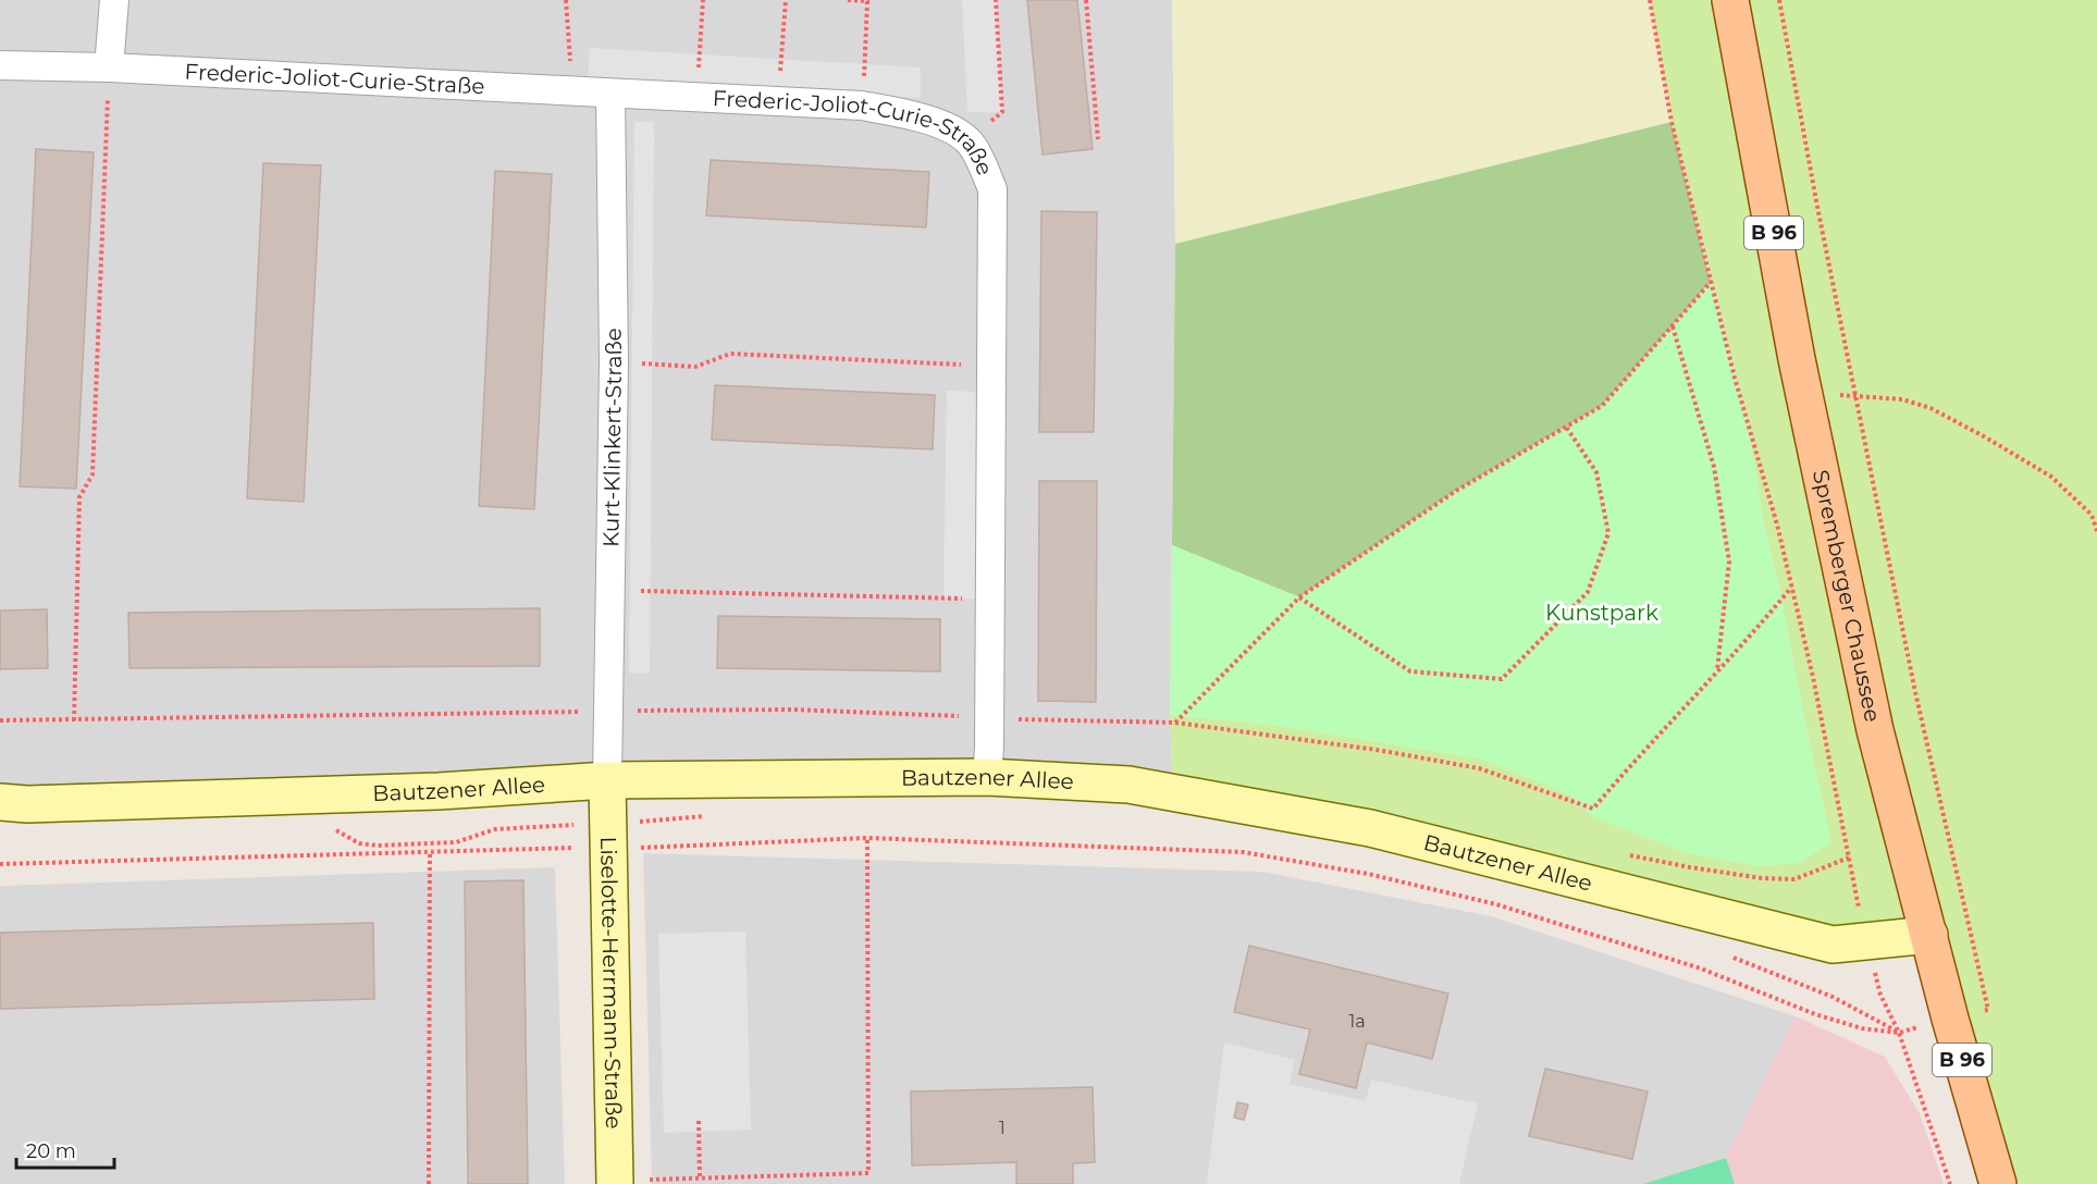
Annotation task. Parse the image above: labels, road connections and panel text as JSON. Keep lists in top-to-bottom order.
{
  "streets": {
    "main road": ["B 96", "Spremberger Chaussee"],
    "street": [
      "Frederic-Joliot-Curie-Straße",
      "Kurt-Klinkert-Straße",
      "Bautzener Allee",
      "Liselotte-Herrmann-Straße"
    ]
  },
  "crossings": [
    ["Frederic-Joliot-Curie-Straße", "Kurt-Klinkert-Straße"],
    ["Frederic-Joliot-Curie-Straße", "Bautzener Allee"],
    ["Kurt-Klinkert-Straße", "Bautzener Allee"],
    ["Kurt-Klinkert-Straße", "Liselotte-Herrmann-Straße"],
    ["Spremberger Chaussee", "Bautzener Allee"],
    ["Bautzener Allee", "Liselotte-Herrmann-Straße"]
  ],
  "parks": ["Kunstpark"],
  "house_numbers": ["1a", "1"],
  "scale_bar": "20 m"
}
